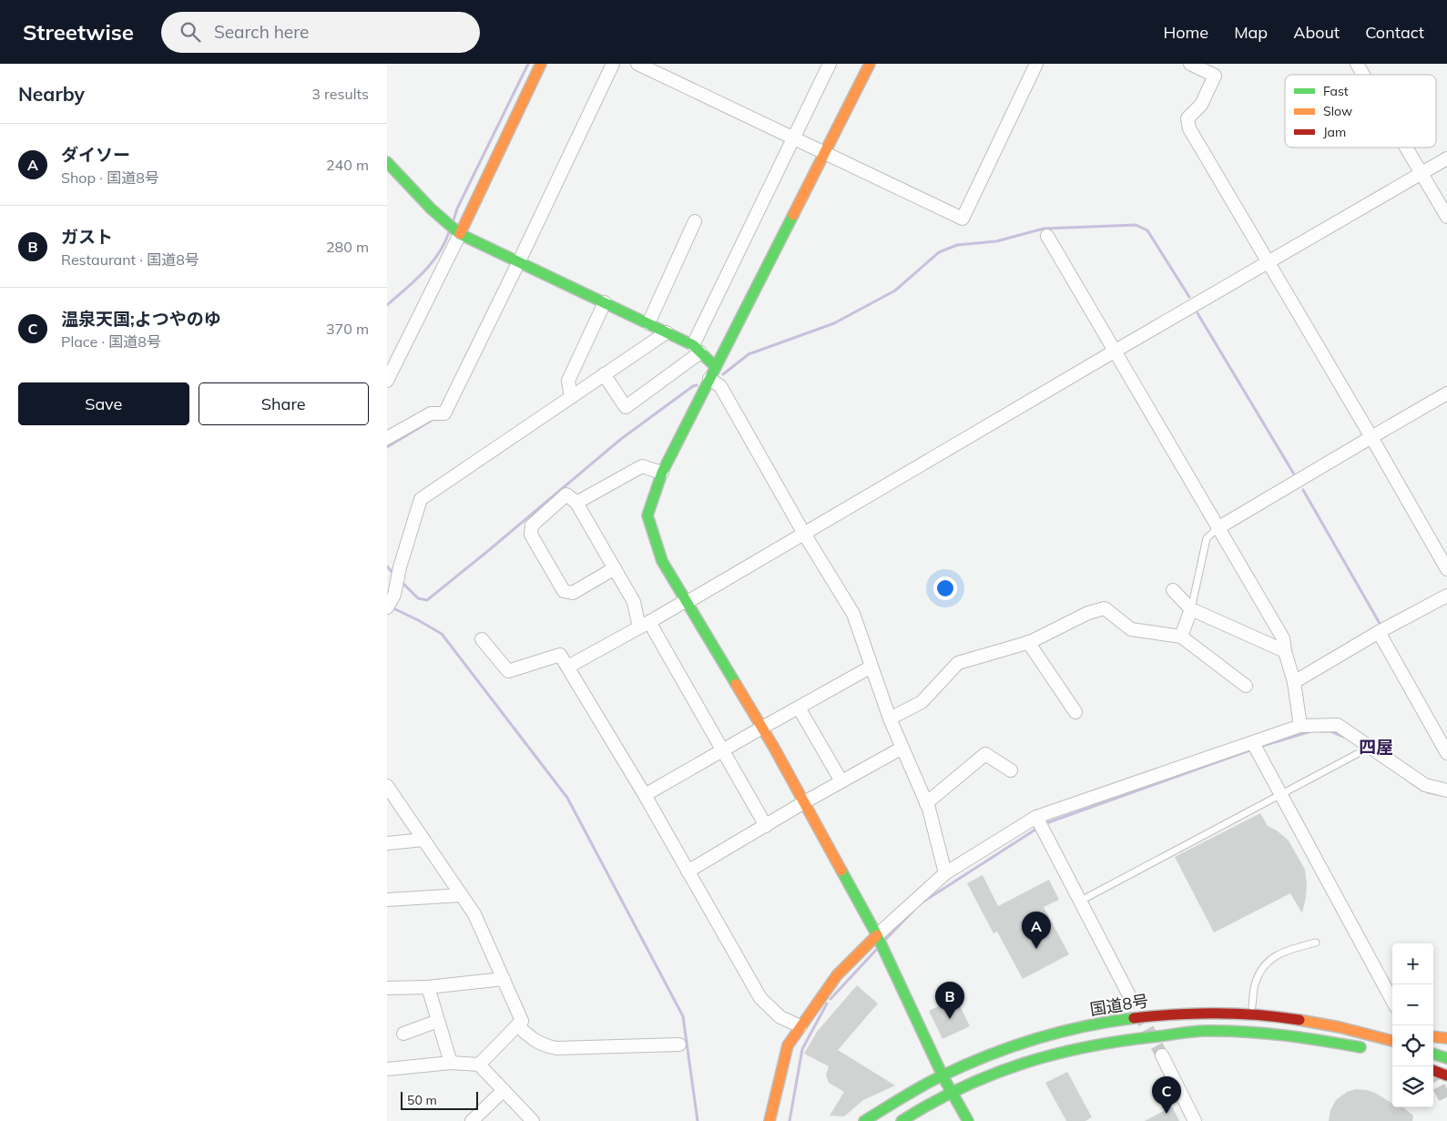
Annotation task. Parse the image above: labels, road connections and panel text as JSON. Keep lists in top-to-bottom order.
{
  "streets": {
    "main road": ["国道8号"]
  },
  "districts": ["四屋"],
  "legend": ["Fast", "Slow", "Jam"],
  "scale_bar": "50 m",
  "page": {
    "header": "Streetwise",
    "search": "Search here",
    "nav": [
      "Home",
      "Map",
      "About",
      "Contact"
    ],
    "heading": ["Nearby", "3 results"],
    "list": [
      {
        "mark": "A",
        "name": "ダイソー",
        "note": "Shop · 国道8号",
        "value": "240 m"
      },
      {
        "mark": "B",
        "name": "ガスト",
        "note": "Restaurant · 国道8号",
        "value": "280 m"
      },
      {
        "mark": "C",
        "name": "温泉天国;よつやのゆ",
        "note": "Place · 国道8号",
        "value": "370 m"
      }
    ],
    "buttons": ["Save", "Share"],
    "pins": ["A", "B", "C"],
    "map_buttons": ["+", "−"],
    "scale": "50 m"
  }
}
